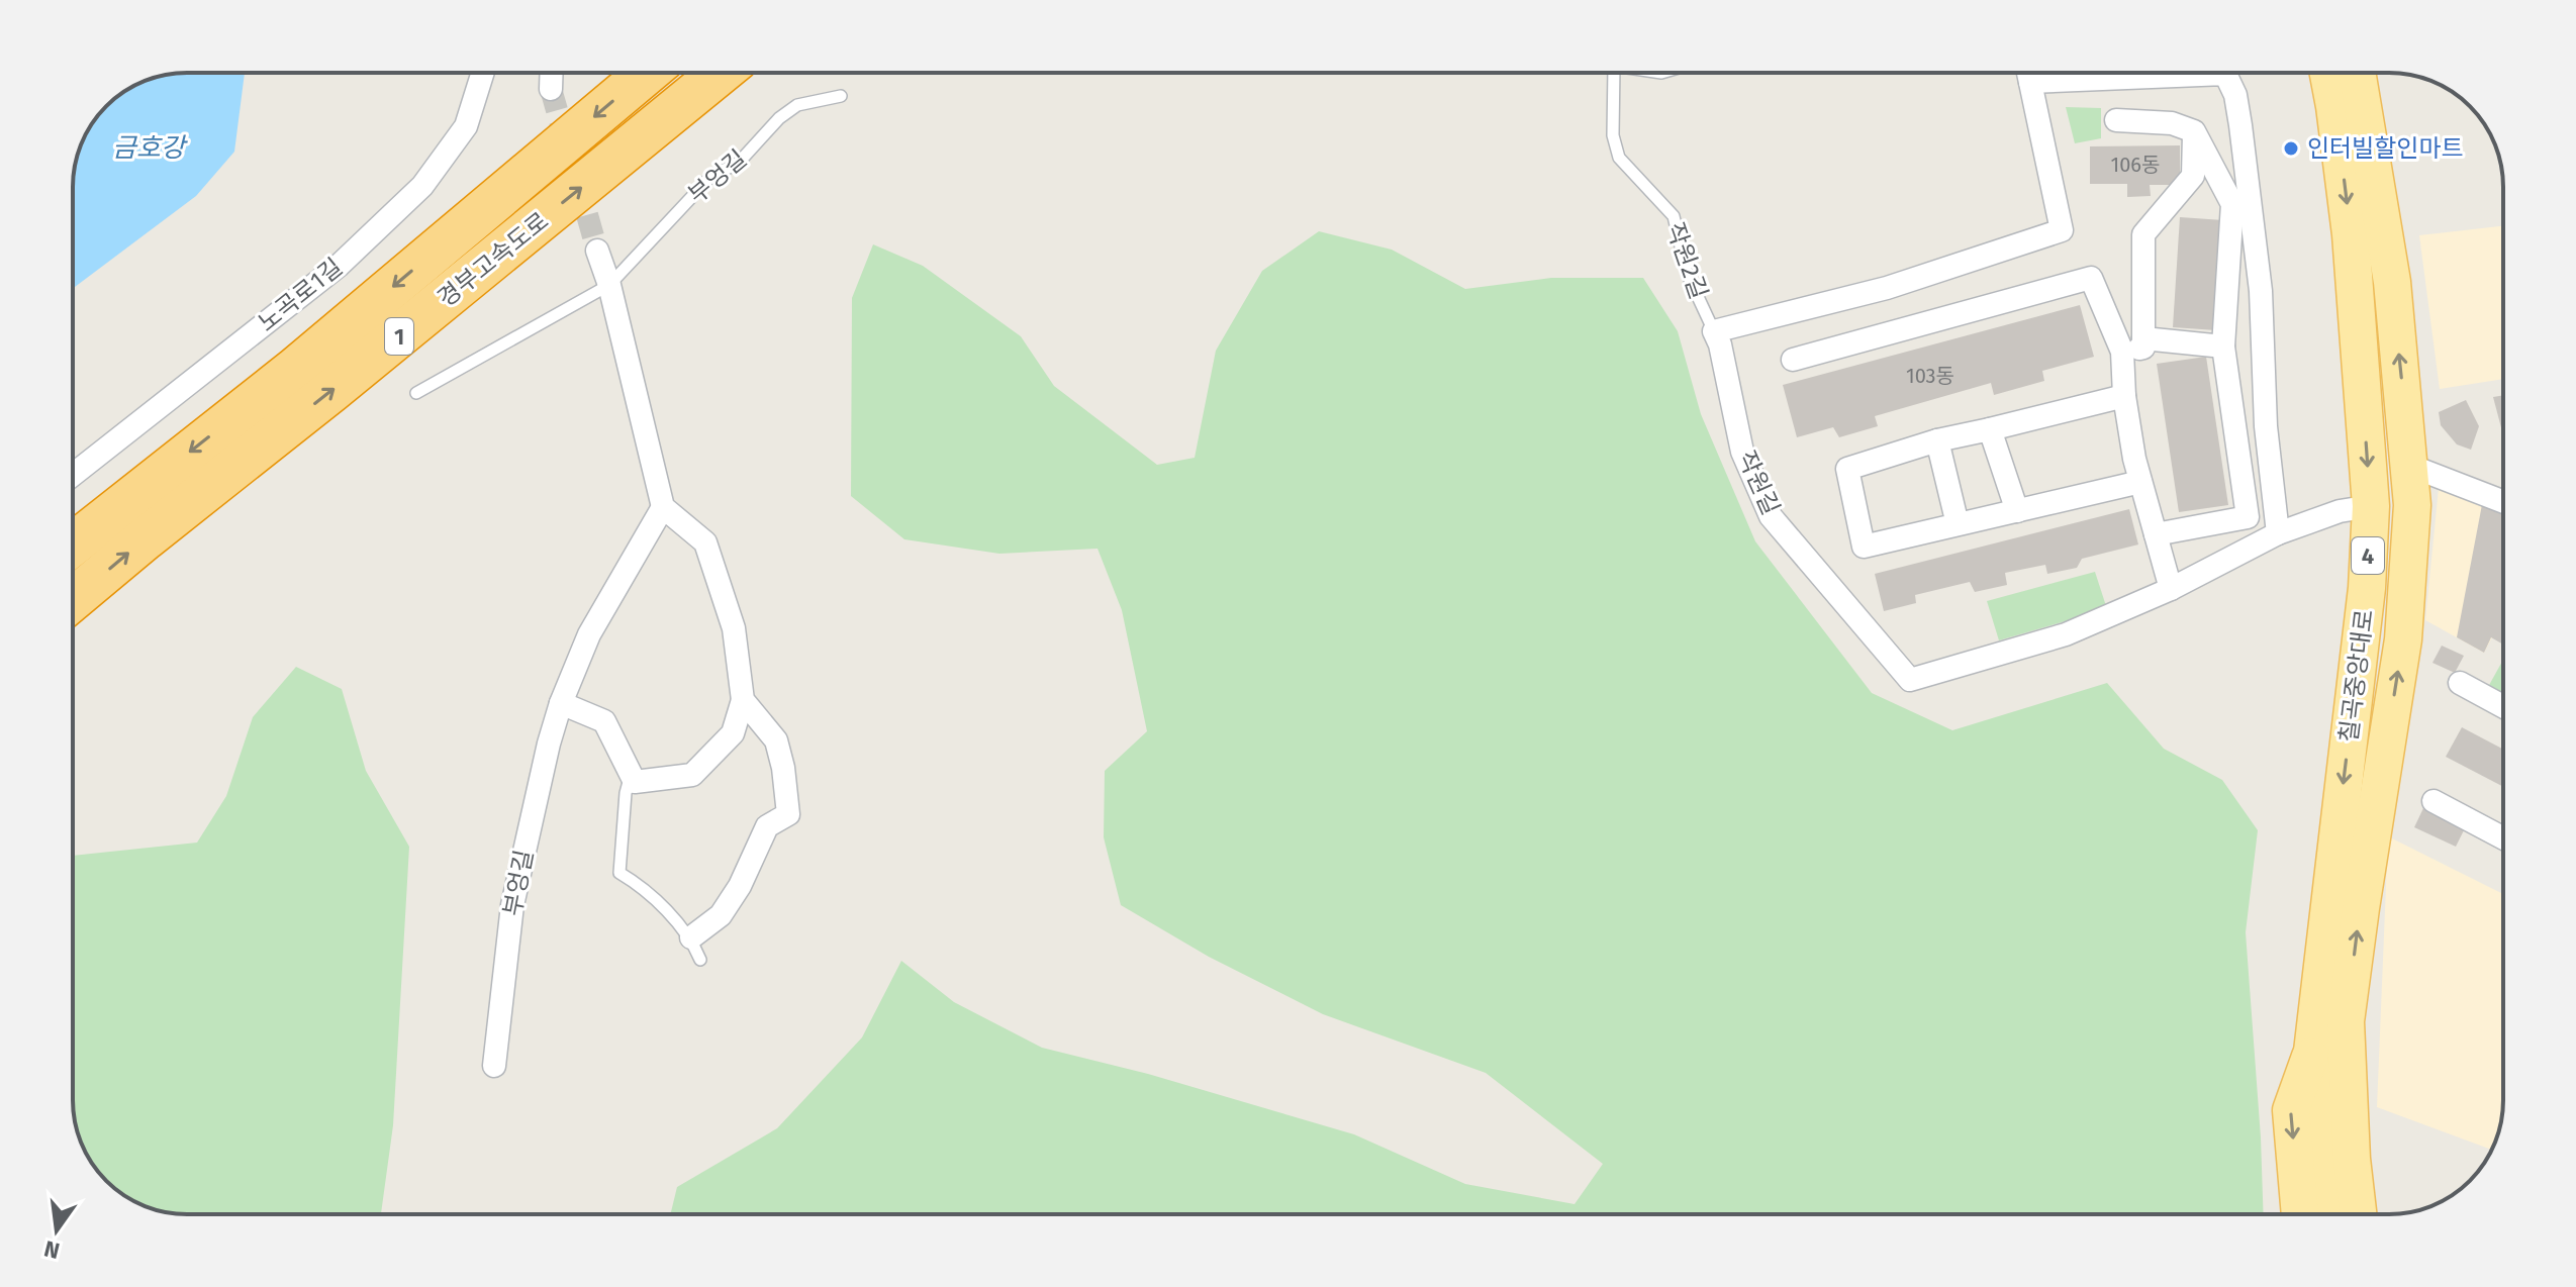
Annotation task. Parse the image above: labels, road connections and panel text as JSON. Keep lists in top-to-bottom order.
{
  "streets": {
    "highway": ["경부고속도로", "1"],
    "main road": ["4", "칠곡중앙대로"],
    "street": ["부엉길", "노곡로1길", "작원길"],
    "lane": ["작원2길"]
  },
  "crossings": [
    ["작원2길", "작원길"],
    ["작원길", "칠곡중앙대로"],
    ["4", "칠곡중앙대로"]
  ],
  "water": ["금호강"],
  "places": ["인터빌할인마트"],
  "house_numbers": ["106동", "103동"],
  "north": "bottom"
}
